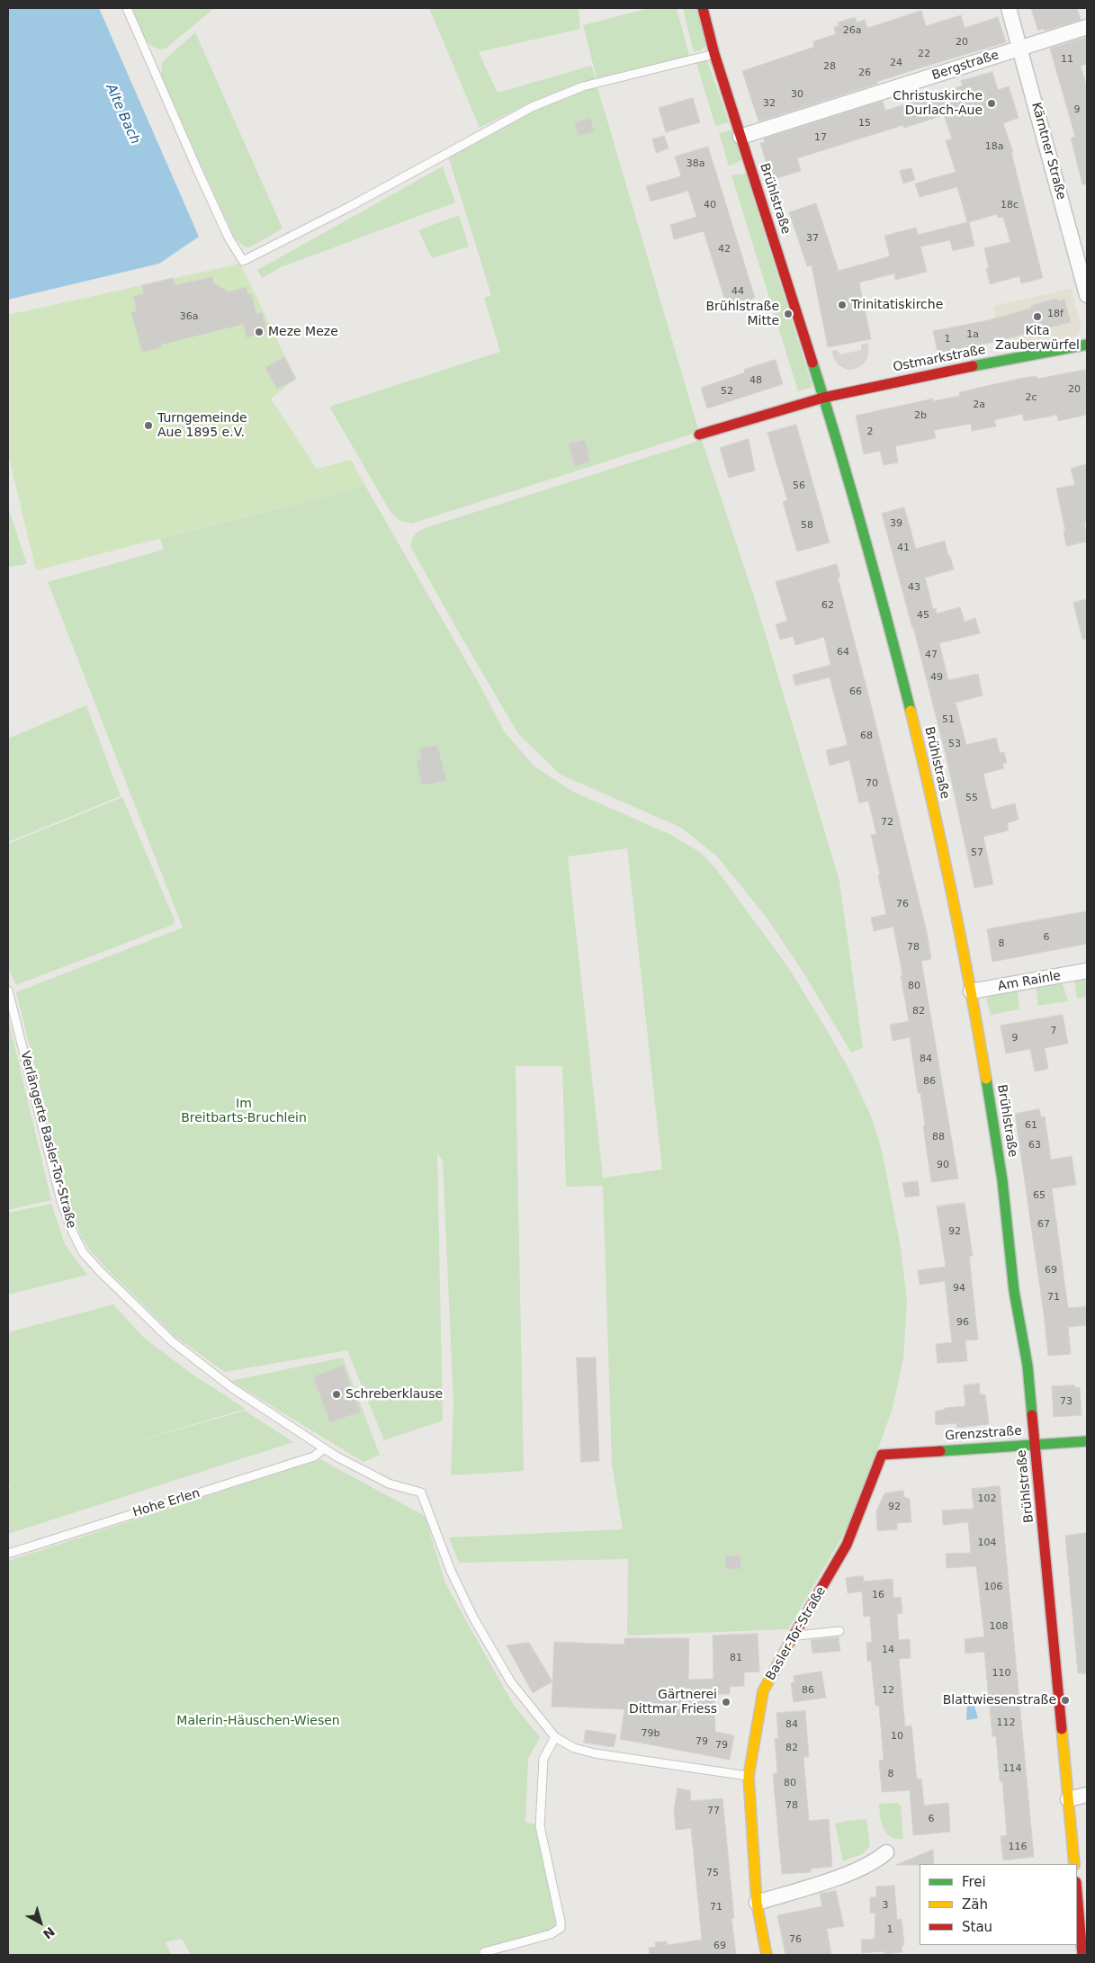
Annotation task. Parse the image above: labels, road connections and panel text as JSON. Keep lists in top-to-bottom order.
{
  "streets": {
    "street": [
      "Bergstraße",
      "Kärntner Straße",
      "Brühlstraße",
      "Ostmarkstraße",
      "Am Rainle",
      "Grenzstraße",
      "Basler-Tor-Straße"
    ],
    "lane": ["Verlängerte Basler-Tor-Straße", "Hohe Erlen"]
  },
  "crossings": [
    ["Bergstraße", "Kärntner Straße"],
    ["Bergstraße", "Brühlstraße"],
    ["Brühlstraße", "Ostmarkstraße"],
    ["Brühlstraße", "Am Rainle"],
    ["Brühlstraße", "Grenzstraße"],
    ["Verlängerte Basler-Tor-Straße", "Hohe Erlen"],
    ["Verlängerte Basler-Tor-Straße", "Basler-Tor-Straße"],
    ["Grenzstraße", "Basler-Tor-Straße"]
  ],
  "water": ["Alte Bach"],
  "parks": ["Im Breitbarts-Bruchlein", "Malerin-Häuschen-Wiesen"],
  "places": [
    "Christuskirche Durlach-Aue",
    "Trinitatiskirche",
    "Brühlstraße Mitte",
    "Kita Zauberwürfel",
    "Meze Meze",
    "Turngemeinde Aue 1895 e.V.",
    "Schreberklause",
    "Blattwiesenstraße",
    "Gärtnerei Dittmar Friess"
  ],
  "house_numbers": [
    "26a",
    "20",
    "22",
    "11",
    "24",
    "28",
    "26",
    "30",
    "32",
    "9",
    "15",
    "17",
    "18a",
    "38a",
    "40",
    "18c",
    "37",
    "42",
    "44",
    "18f",
    "36a",
    "1a",
    "1",
    "48",
    "20",
    "52",
    "2c",
    "2a",
    "2b",
    "2",
    "56",
    "39",
    "58",
    "41",
    "43",
    "62",
    "45",
    "64",
    "47",
    "49",
    "66",
    "51",
    "68",
    "53",
    "70",
    "55",
    "72",
    "57",
    "76",
    "6",
    "8",
    "78",
    "80",
    "82",
    "7",
    "9",
    "84",
    "86",
    "61",
    "88",
    "63",
    "90",
    "65",
    "67",
    "92",
    "69",
    "94",
    "71",
    "96",
    "73",
    "102",
    "92",
    "104",
    "106",
    "16",
    "108",
    "14",
    "81",
    "110",
    "86",
    "12",
    "112",
    "84",
    "79b",
    "10",
    "79",
    "79",
    "82",
    "114",
    "8",
    "80",
    "78",
    "77",
    "6",
    "116",
    "75",
    "3",
    "71",
    "1",
    "76",
    "69"
  ],
  "legend": ["Frei", "Zäh", "Stau"],
  "north": "bottom right"
}
